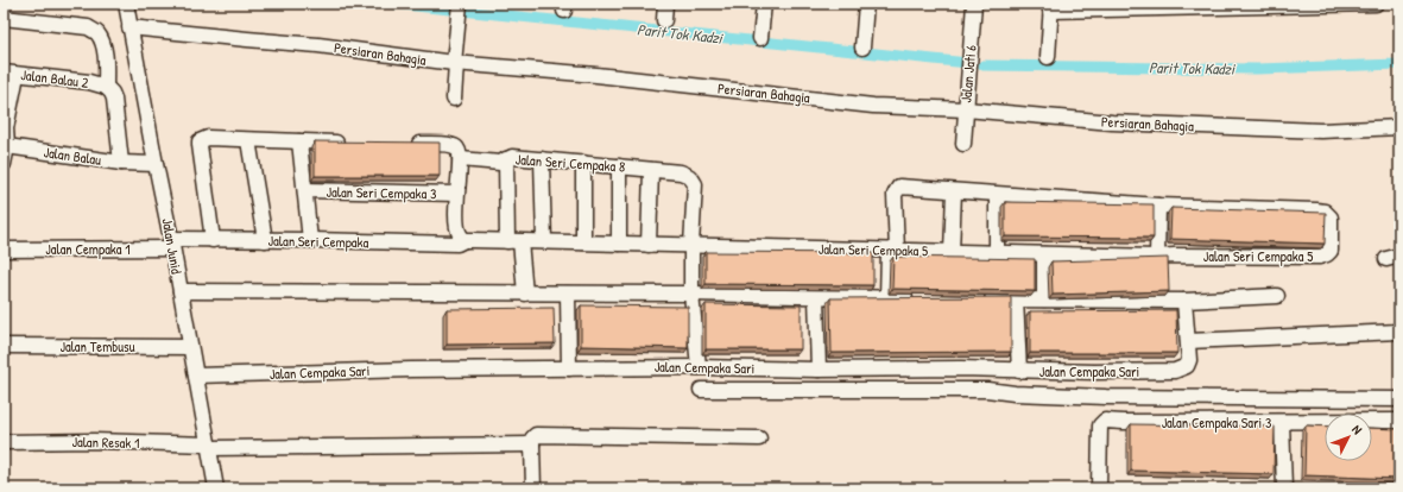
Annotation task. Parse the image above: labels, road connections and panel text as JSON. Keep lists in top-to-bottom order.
{
  "streets": {
    "street": [
      "Persiaran Bahagia",
      "Jalan Jati 6",
      "Jalan Balau 2",
      "Jalan Balau",
      "Jalan Seri Cempaka 8",
      "Jalan Seri Cempaka 3",
      "Jalan Seri Cempaka",
      "Jalan Junid",
      "Jalan Cempaka 1",
      "Jalan Seri Cempaka 5",
      "Jalan Tembusu",
      "Jalan Cempaka Sari",
      "Jalan Cempaka Sari 3",
      "Jalan Resak 1"
    ]
  },
  "crossings": [
    ["Persiaran Bahagia", "Jalan Jati 6"],
    ["Persiaran Bahagia", "Jalan Junid"],
    ["Jalan Balau", "Jalan Junid"],
    ["Jalan Seri Cempaka 8", "Jalan Seri Cempaka 5"],
    ["Jalan Seri Cempaka", "Jalan Junid"],
    ["Jalan Seri Cempaka", "Jalan Cempaka 1"],
    ["Jalan Seri Cempaka", "Jalan Seri Cempaka 5"],
    ["Jalan Junid", "Jalan Cempaka 1"],
    ["Jalan Junid", "Jalan Tembusu"],
    ["Jalan Junid", "Jalan Cempaka Sari"],
    ["Jalan Junid", "Jalan Resak 1"]
  ],
  "water": ["Parit Tok Kadzi"],
  "north": "top right"
}
